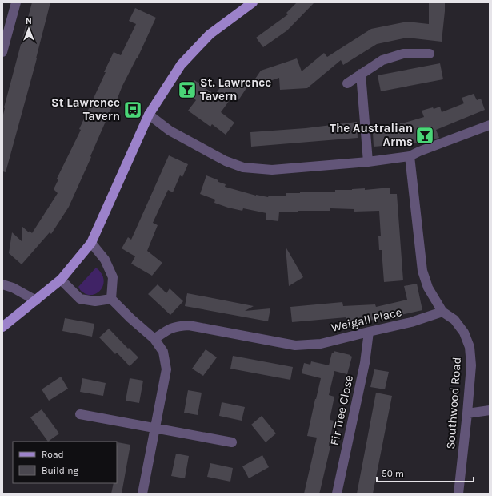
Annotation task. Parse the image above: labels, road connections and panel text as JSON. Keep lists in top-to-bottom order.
{
  "streets": {
    "street": ["Weigall Place", "Southwood Road", "Fir Tree Close"]
  },
  "crossings": [
    ["Weigall Place", "Southwood Road"],
    ["Weigall Place", "Fir Tree Close"]
  ],
  "places": {
    "bar": ["St. Lawrence Tavern", "The Australian Arms"],
    "bus stop": ["St Lawrence Tavern"]
  },
  "legend": ["Road", "Building"],
  "scale_bar": "50 m",
  "north": "top"
}
